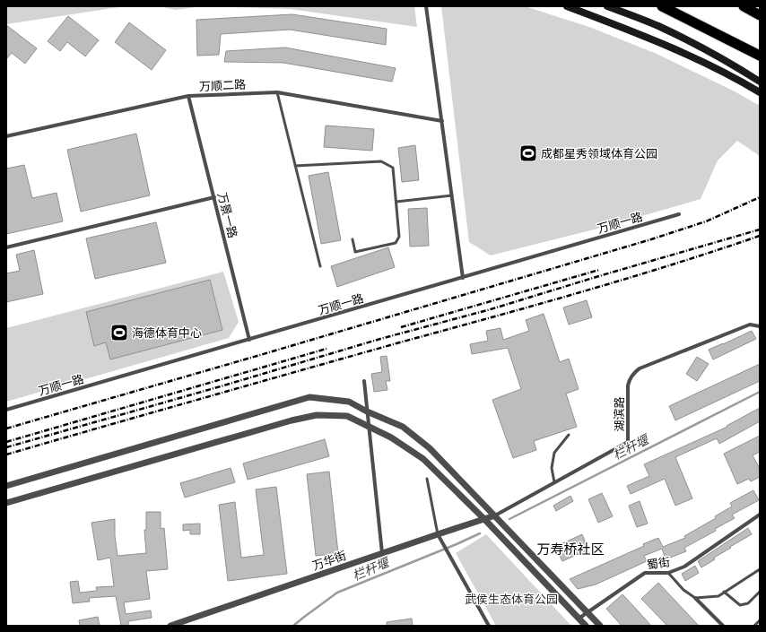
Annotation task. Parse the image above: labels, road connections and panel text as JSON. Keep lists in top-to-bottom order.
{
  "streets": {
    "street": [
      "万顺二路",
      "万景一路",
      "万顺一路",
      "湖滨路",
      "万华街",
      "蜀街"
    ]
  },
  "crossings": [
    ["万顺二路", "万景一路"],
    ["万景一路", "万顺一路"],
    ["湖滨路", "万华街"]
  ],
  "districts": ["万寿桥社区"],
  "water": ["栏杆堰"],
  "parks": ["武侯生态体育公园"],
  "places": {
    "sports": ["成都星秀领域体育公园", "海德体育中心"]
  }
}
